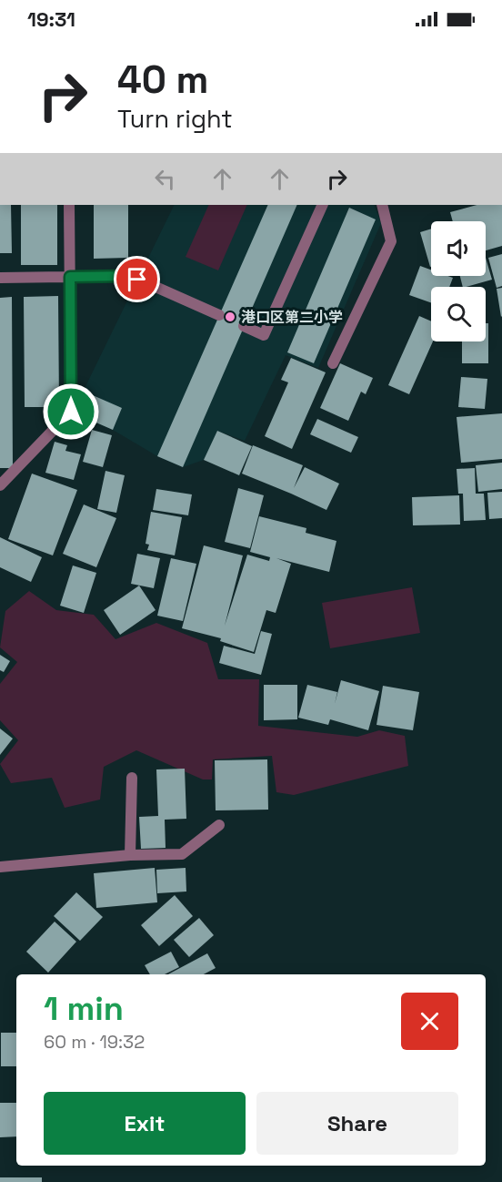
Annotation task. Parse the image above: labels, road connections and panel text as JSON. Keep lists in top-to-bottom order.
{
  "places": ["港口区第二小学"],
  "page": {
    "status": "19:31",
    "turn": ["40 m", "Turn right"],
    "heading": ["1 min", "60 m · 19:32"],
    "buttons": ["Exit", "Share"]
  }
}
